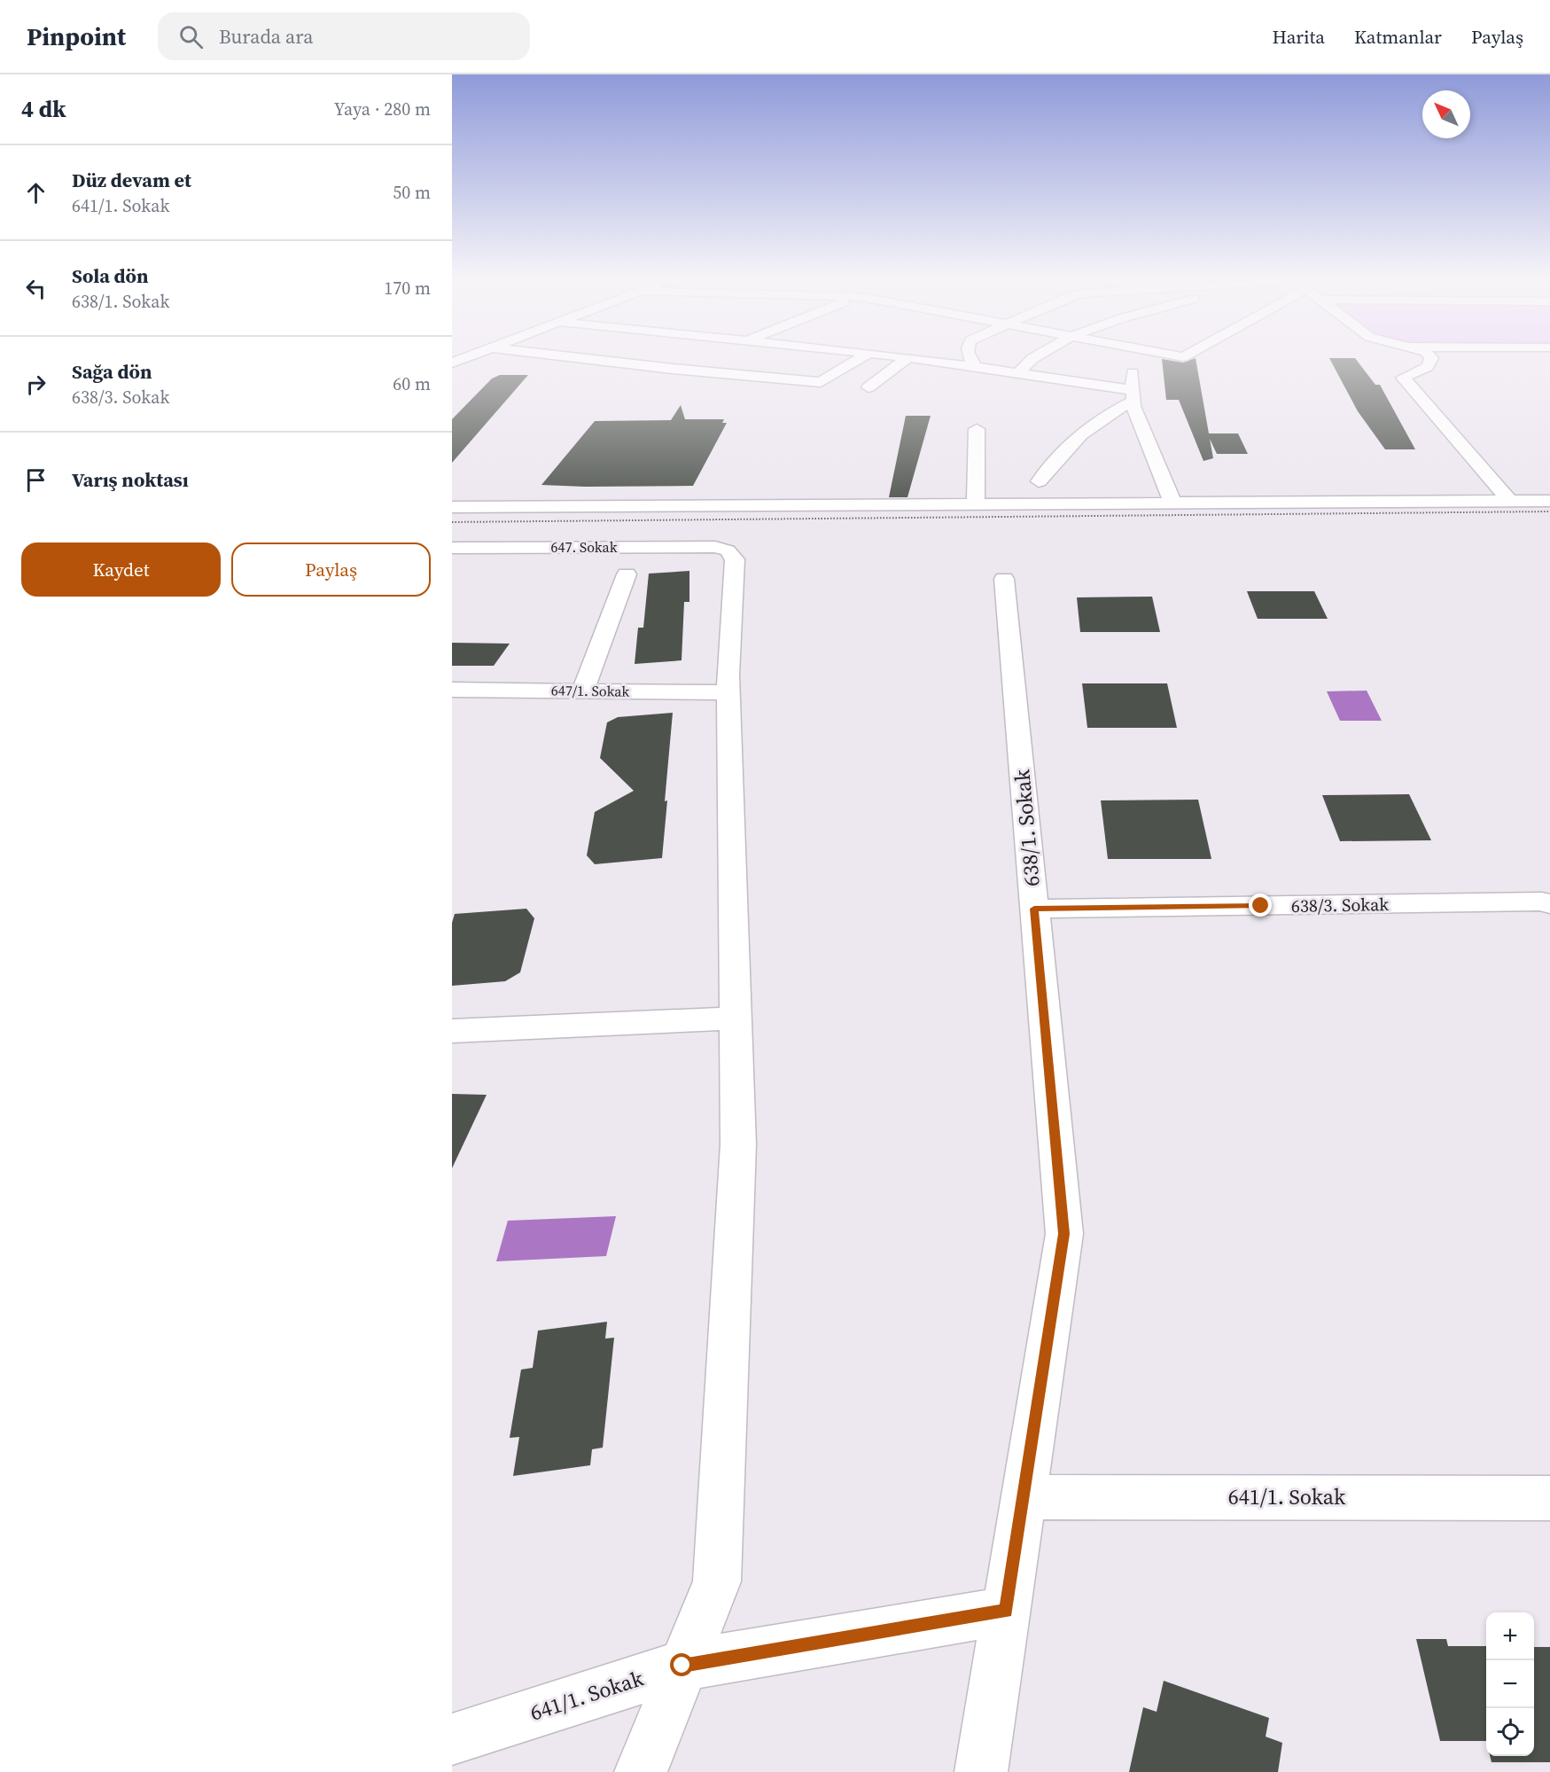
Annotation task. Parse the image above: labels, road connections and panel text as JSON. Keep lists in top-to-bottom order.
{
  "streets": {
    "street": [
      "647. Sokak",
      "647/1. Sokak",
      "638/1. Sokak",
      "638/3. Sokak",
      "641/1. Sokak"
    ]
  },
  "crossings": [
    ["647. Sokak", "647/1. Sokak"],
    ["638/1. Sokak", "638/3. Sokak"],
    ["638/1. Sokak", "641/1. Sokak"]
  ],
  "north": "top left",
  "page": {
    "header": "Pinpoint",
    "search": "Burada ara",
    "nav": ["Harita", "Katmanlar", "Paylaş"],
    "heading": ["4 dk", "Yaya · 280 m"],
    "list": [
      ["Düz devam et", "641/1. Sokak", "50 m"],
      ["Sola dön", "638/1. Sokak", "170 m"],
      ["Sağa dön", "638/3. Sokak", "60 m"],
      "Varış noktası"
    ],
    "buttons": ["Kaydet", "Paylaş"],
    "map_buttons": ["+", "−"]
  }
}
